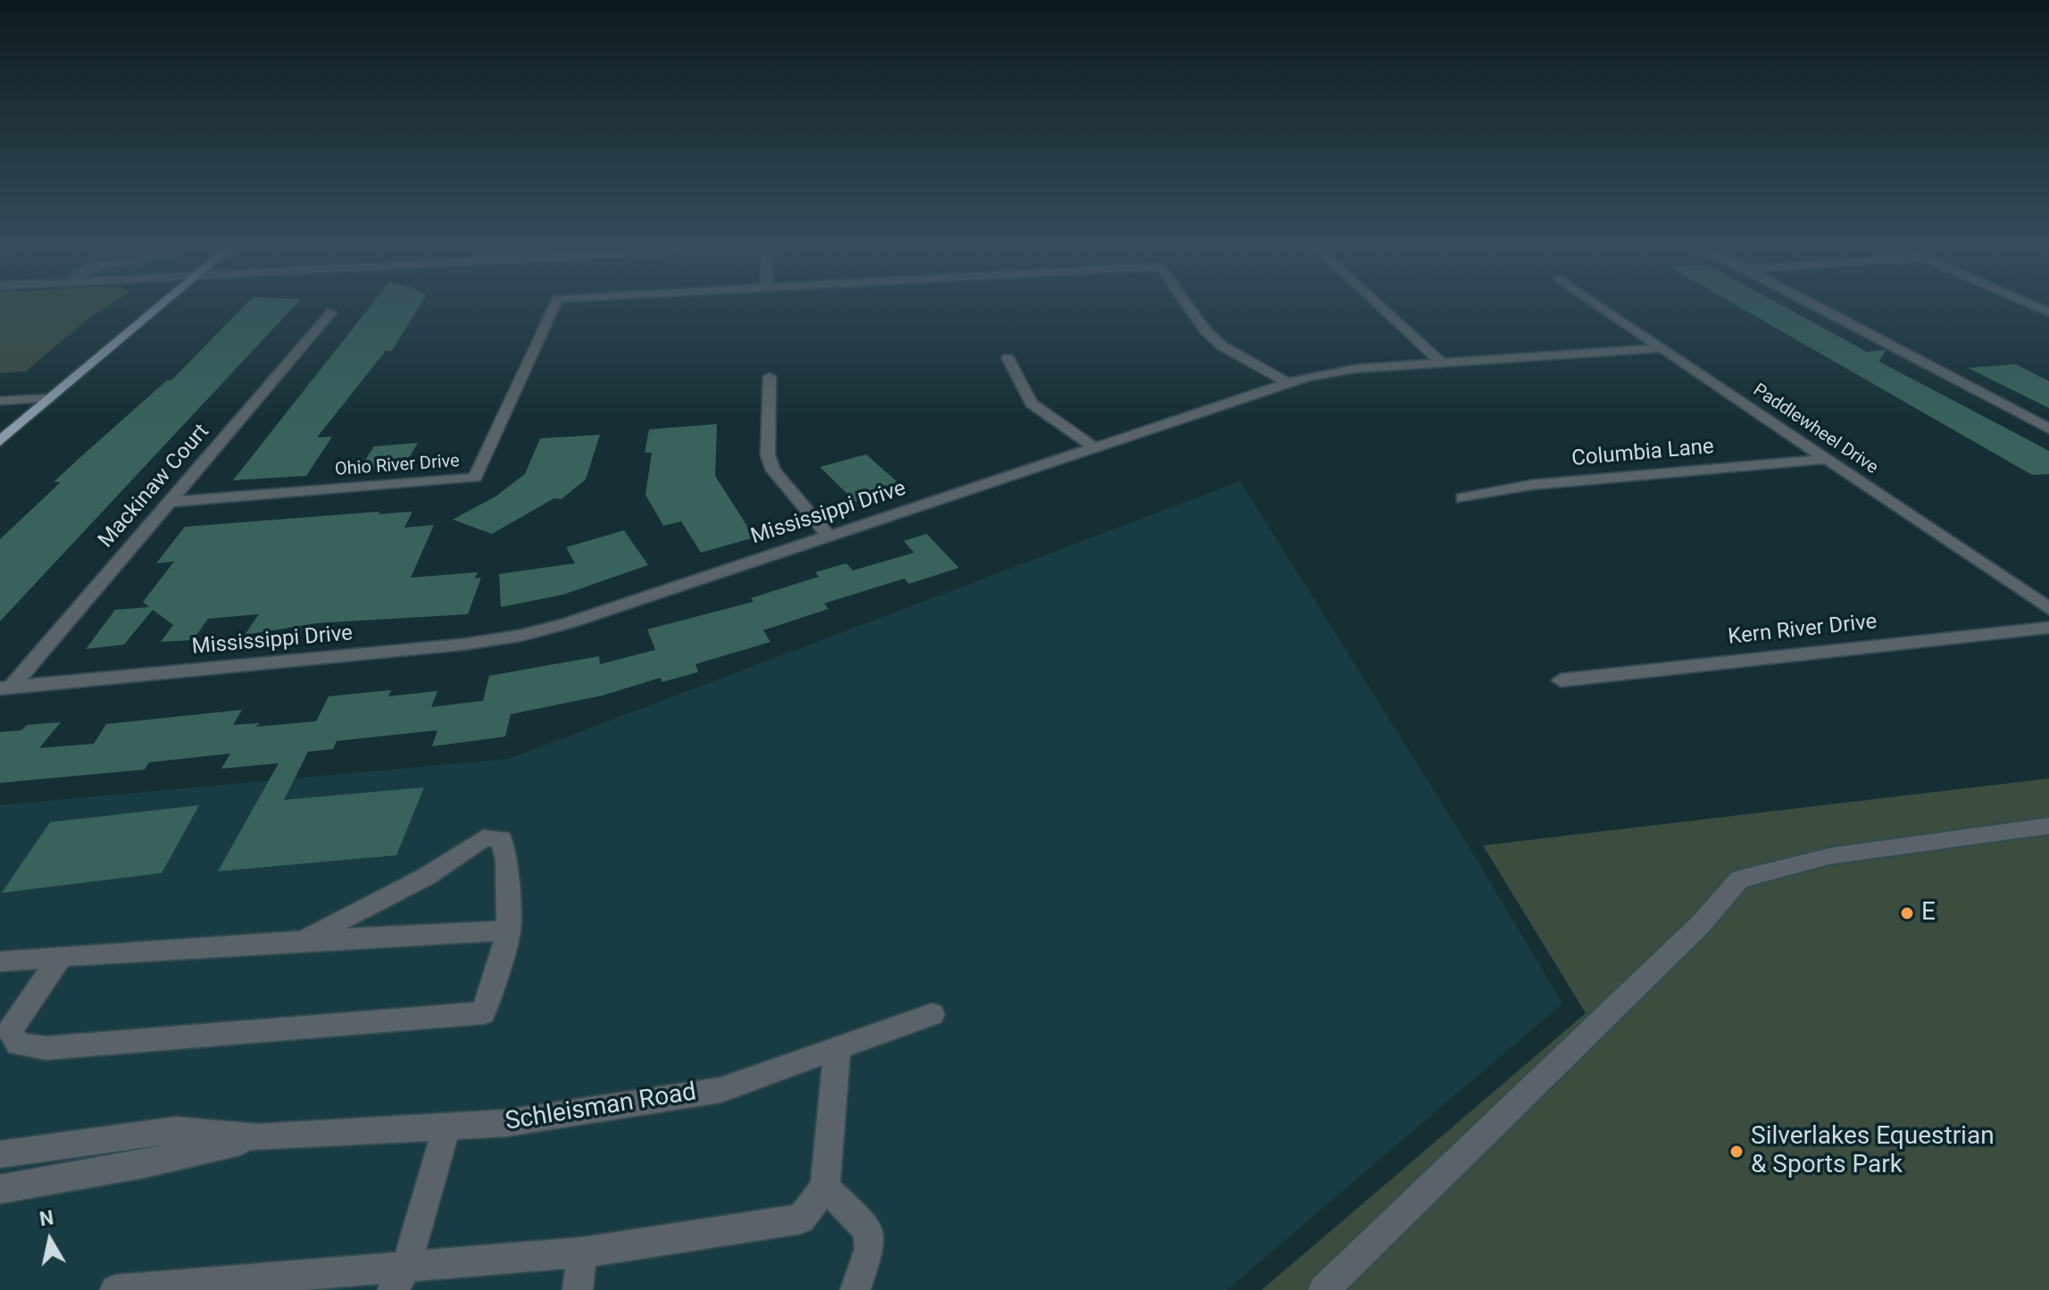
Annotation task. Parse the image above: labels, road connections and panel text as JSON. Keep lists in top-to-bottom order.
{
  "streets": {
    "street": [
      "Paddlewheel Drive",
      "Columbia Lane",
      "Ohio River Drive",
      "Mackinaw Court",
      "Mississippi Drive",
      "Kern River Drive",
      "Schleisman Road"
    ]
  },
  "crossings": [
    ["Paddlewheel Drive", "Columbia Lane"],
    ["Paddlewheel Drive", "Mississippi Drive"],
    ["Ohio River Drive", "Mackinaw Court"],
    ["Mackinaw Court", "Mississippi Drive"]
  ],
  "places": ["E", "Silverlakes Equestrian & Sports Park"],
  "north": "top"
}
